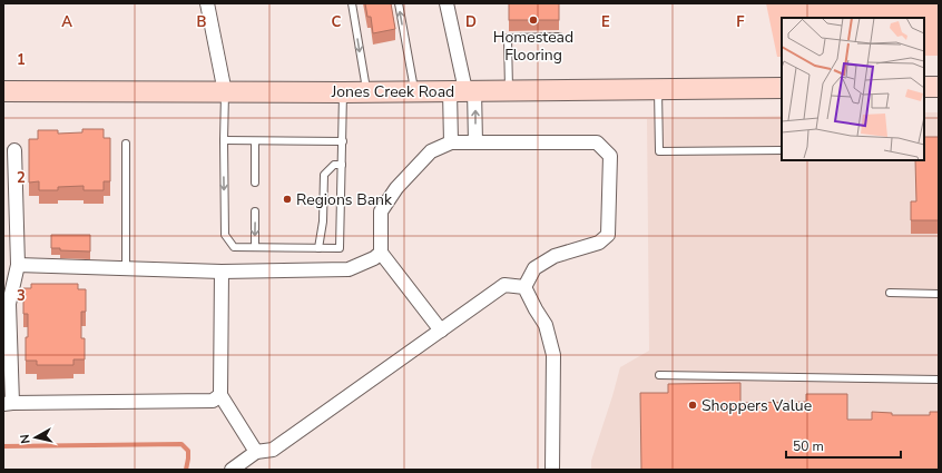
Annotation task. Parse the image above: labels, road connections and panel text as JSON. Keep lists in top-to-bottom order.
{
  "streets": {
    "main road": ["Jones Creek Road"]
  },
  "places": ["Homestead Flooring", "Regions Bank", "Shoppers Value"],
  "scale_bar": "50 m",
  "north": "left",
  "grid": {
    "columns": [
      "A",
      "B",
      "C",
      "D",
      "E",
      "F"
    ],
    "rows": ["1", "2", "3"]
  }
}
